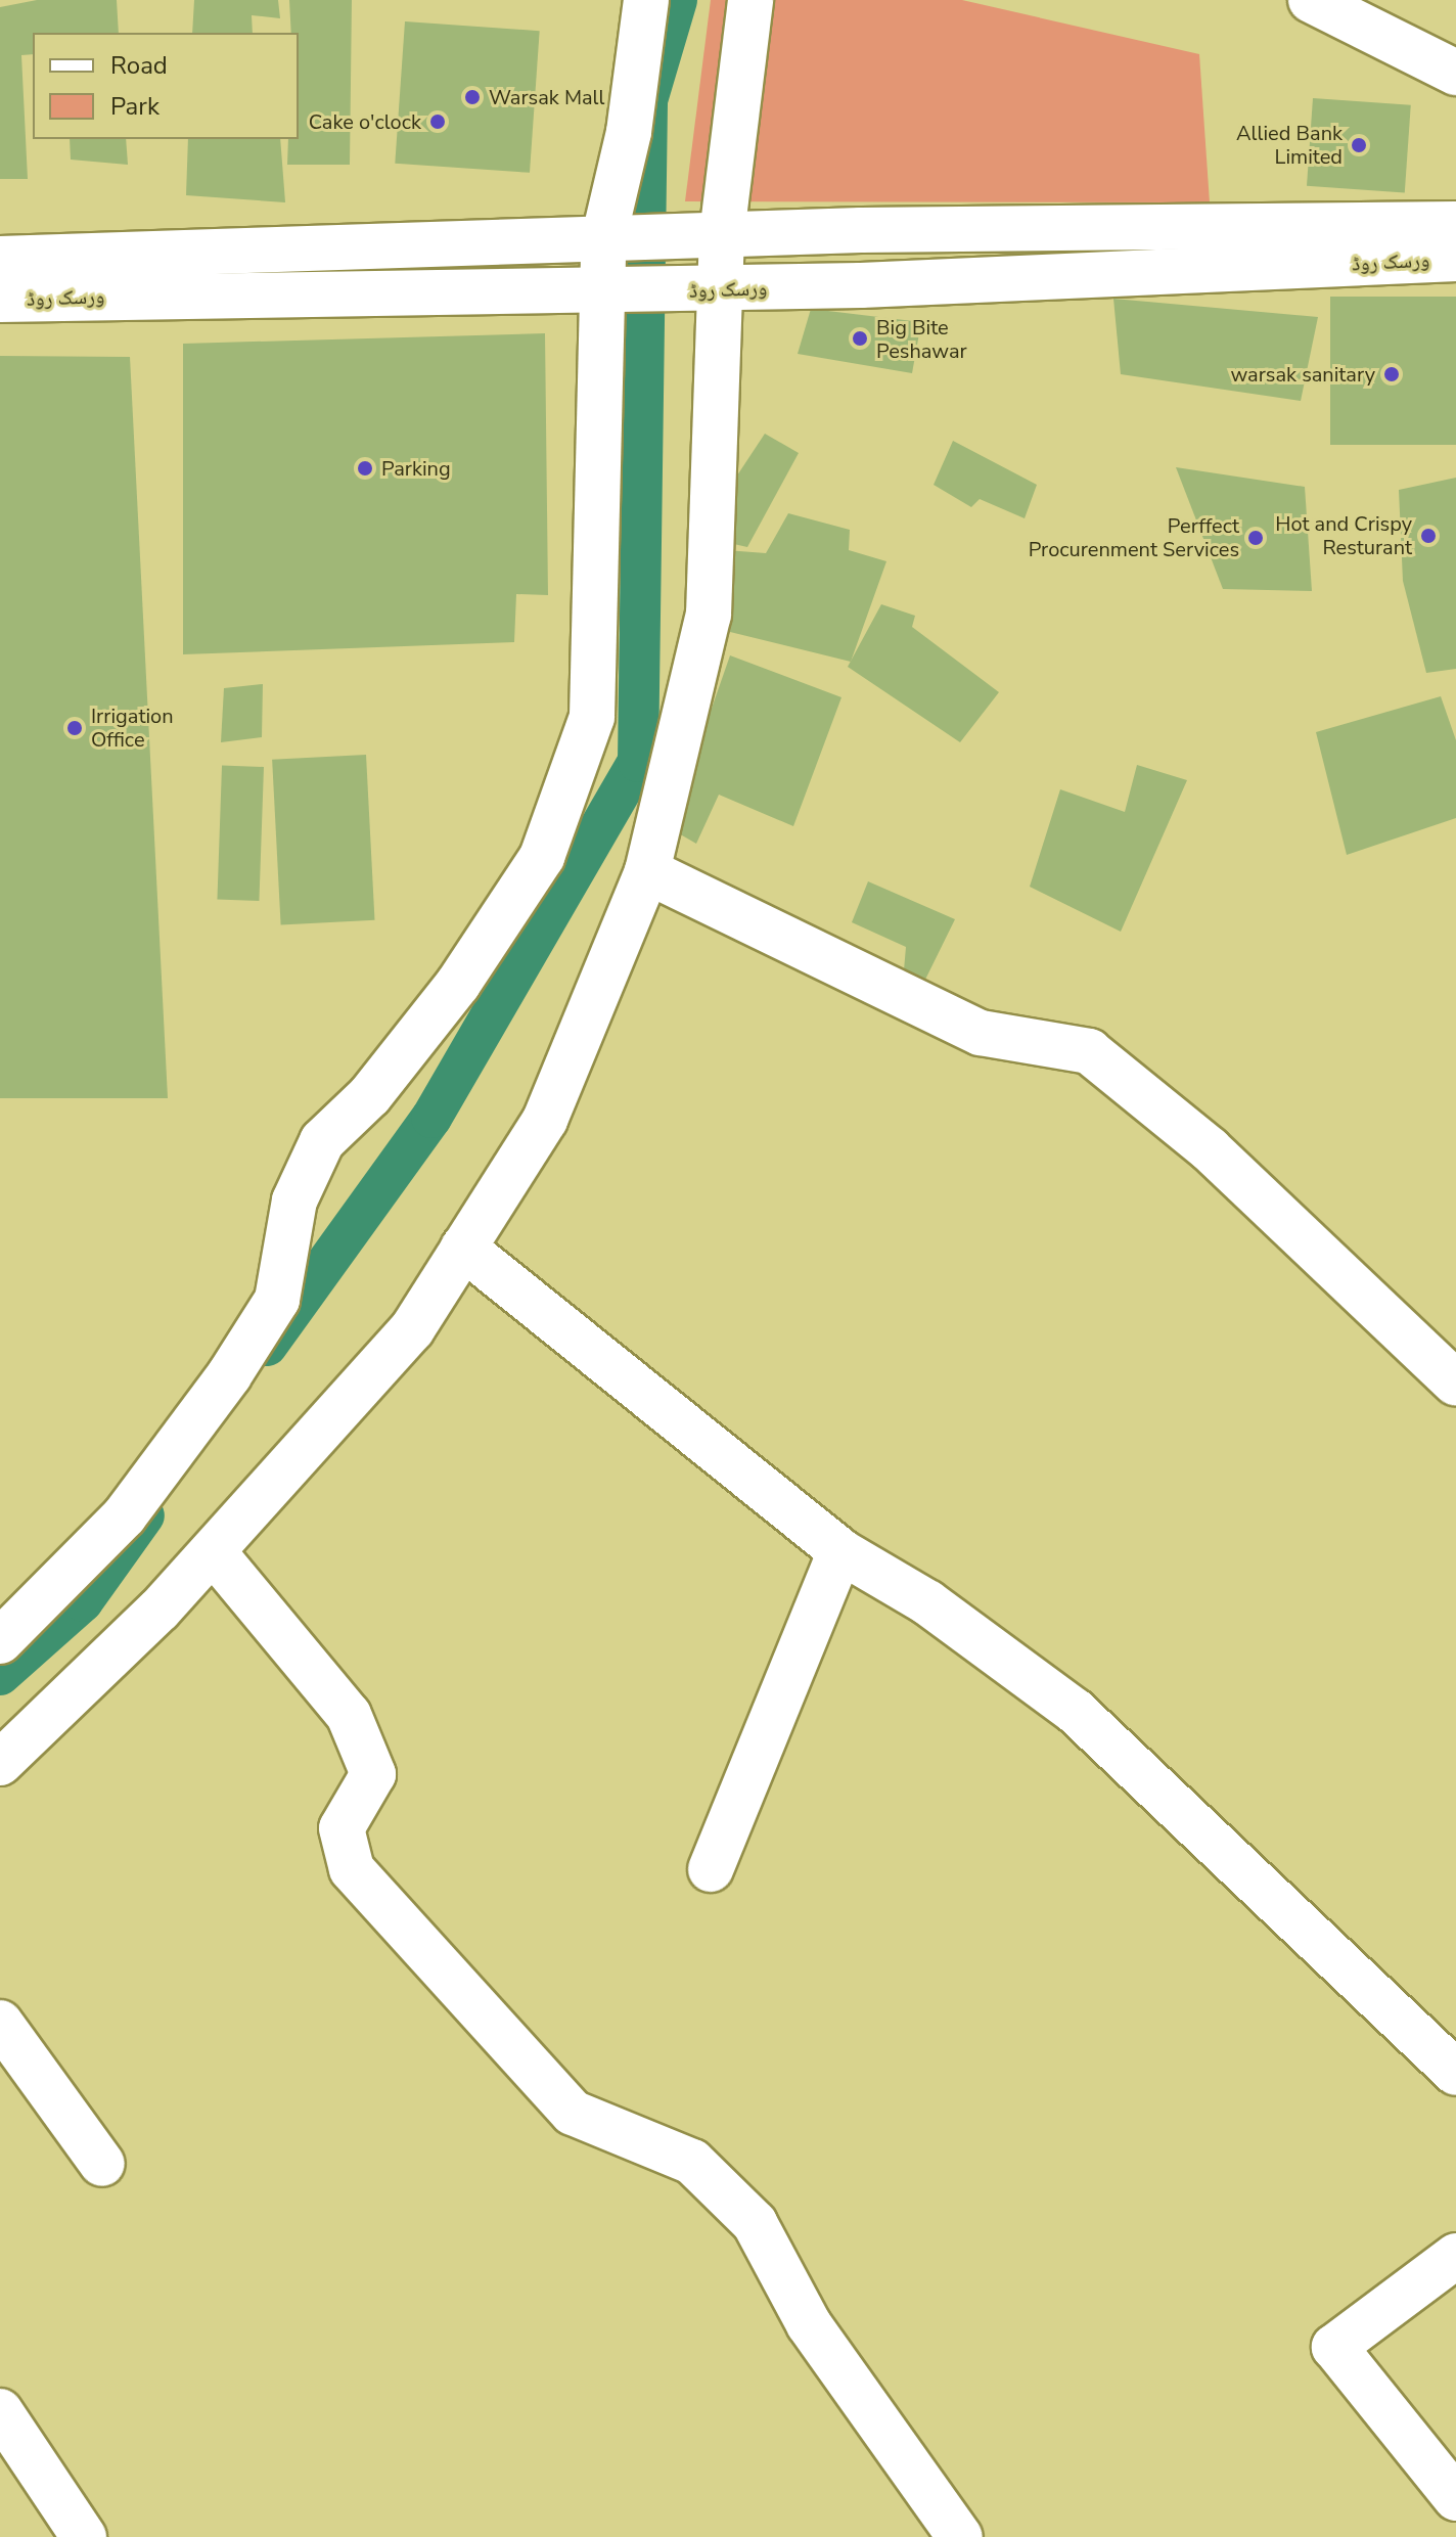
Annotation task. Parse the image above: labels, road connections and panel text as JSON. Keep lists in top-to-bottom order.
{
  "streets": {
    "street": ["ورسک روڈ"]
  },
  "places": [
    "Warsak Mall",
    "Cake o'clock",
    "Allied Bank Limited",
    "Big Bite Peshawar",
    "warsak sanitary",
    "Parking",
    "Hot and Crispy Resturant",
    "Perffect Procurenment Services",
    "Irrigation Office"
  ],
  "legend": ["Road", "Park"]
}
